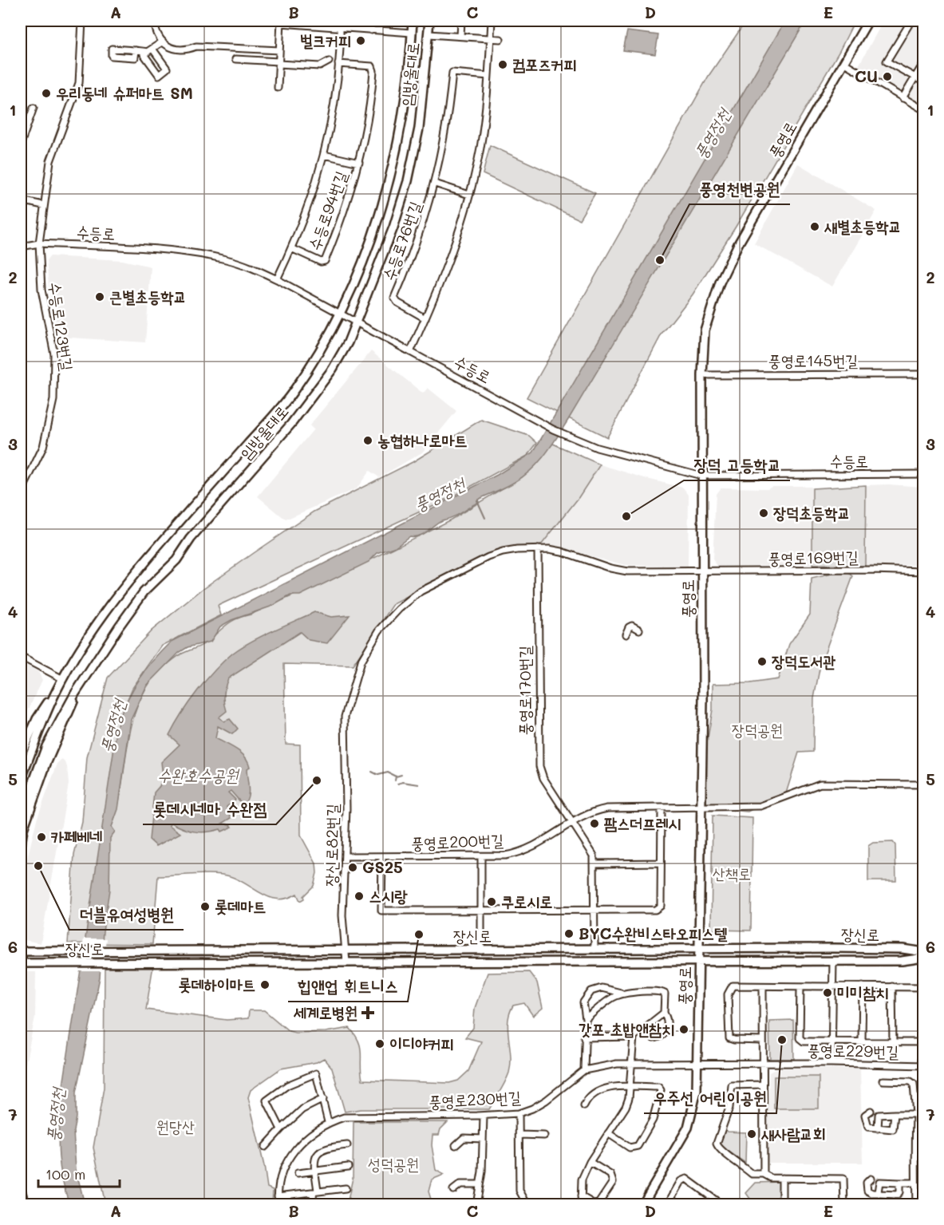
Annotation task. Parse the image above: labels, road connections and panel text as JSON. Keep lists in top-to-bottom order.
{
  "streets": {
    "main road": ["임방울대로", "풍영로", "장신로"],
    "street": [
      "수등로94번길",
      "수등로",
      "수등로76번길",
      "수등로123번길",
      "풍영로145번길",
      "풍영로169번길",
      "풍영로170번길",
      "풍영로200번길",
      "장신로82번길",
      "풍영로229번길",
      "풍영로230번길"
    ]
  },
  "crossings": [
    ["임방울대로", "수등로"],
    ["풍영로", "수등로"],
    ["풍영로", "풍영로145번길"],
    ["풍영로", "풍영로169번길"],
    ["풍영로", "풍영로200번길"],
    ["풍영로", "장신로"],
    ["풍영로", "풍영로229번길"],
    ["풍영로", "풍영로230번길"],
    ["수등로94번길", "수등로"],
    ["수등로", "수등로123번길"],
    ["풍영로170번길", "풍영로200번길"],
    ["풍영로170번길", "장신로82번길"],
    ["풍영로200번길", "장신로82번길"],
    ["장신로82번길", "장신로"],
    ["풍영로229번길", "풍영로230번길"]
  ],
  "water": ["풍영정천", "수완호수공원"],
  "parks": [
    "장덕공원",
    "산책로",
    "원당산",
    "성덕공원"
  ],
  "places": {
    "other": [
      "벌크커피",
      "컴포즈커피",
      "CU",
      "우리동네 슈퍼마트 SM",
      "새별초등학교",
      "풍영천변공원",
      "큰별초등학교",
      "농협하나로마트",
      "장덕초등학교",
      "장덕 고등학교",
      "장덕도서관",
      "롯데시네마 수완점",
      "팜스더프레시",
      "카페베네",
      "더블유여성병원",
      "GS25",
      "스시랑",
      "쿠로시로",
      "롯데마트",
      "BYC수완비스타오피스텔",
      "힙앤업 휘트니스",
      "롯데하이마트",
      "미미참치",
      "갓포 초밥앤참치",
      "우주선 어린이공원",
      "이디야커피",
      "새사람교회"
    ],
    "health": ["세계로병원"]
  },
  "scale_bar": "100 m",
  "grid": {
    "columns": [
      "A",
      "B",
      "C",
      "D",
      "E"
    ],
    "rows": [
      "1",
      "2",
      "3",
      "4",
      "5",
      "6",
      "7"
    ]
  }
}
